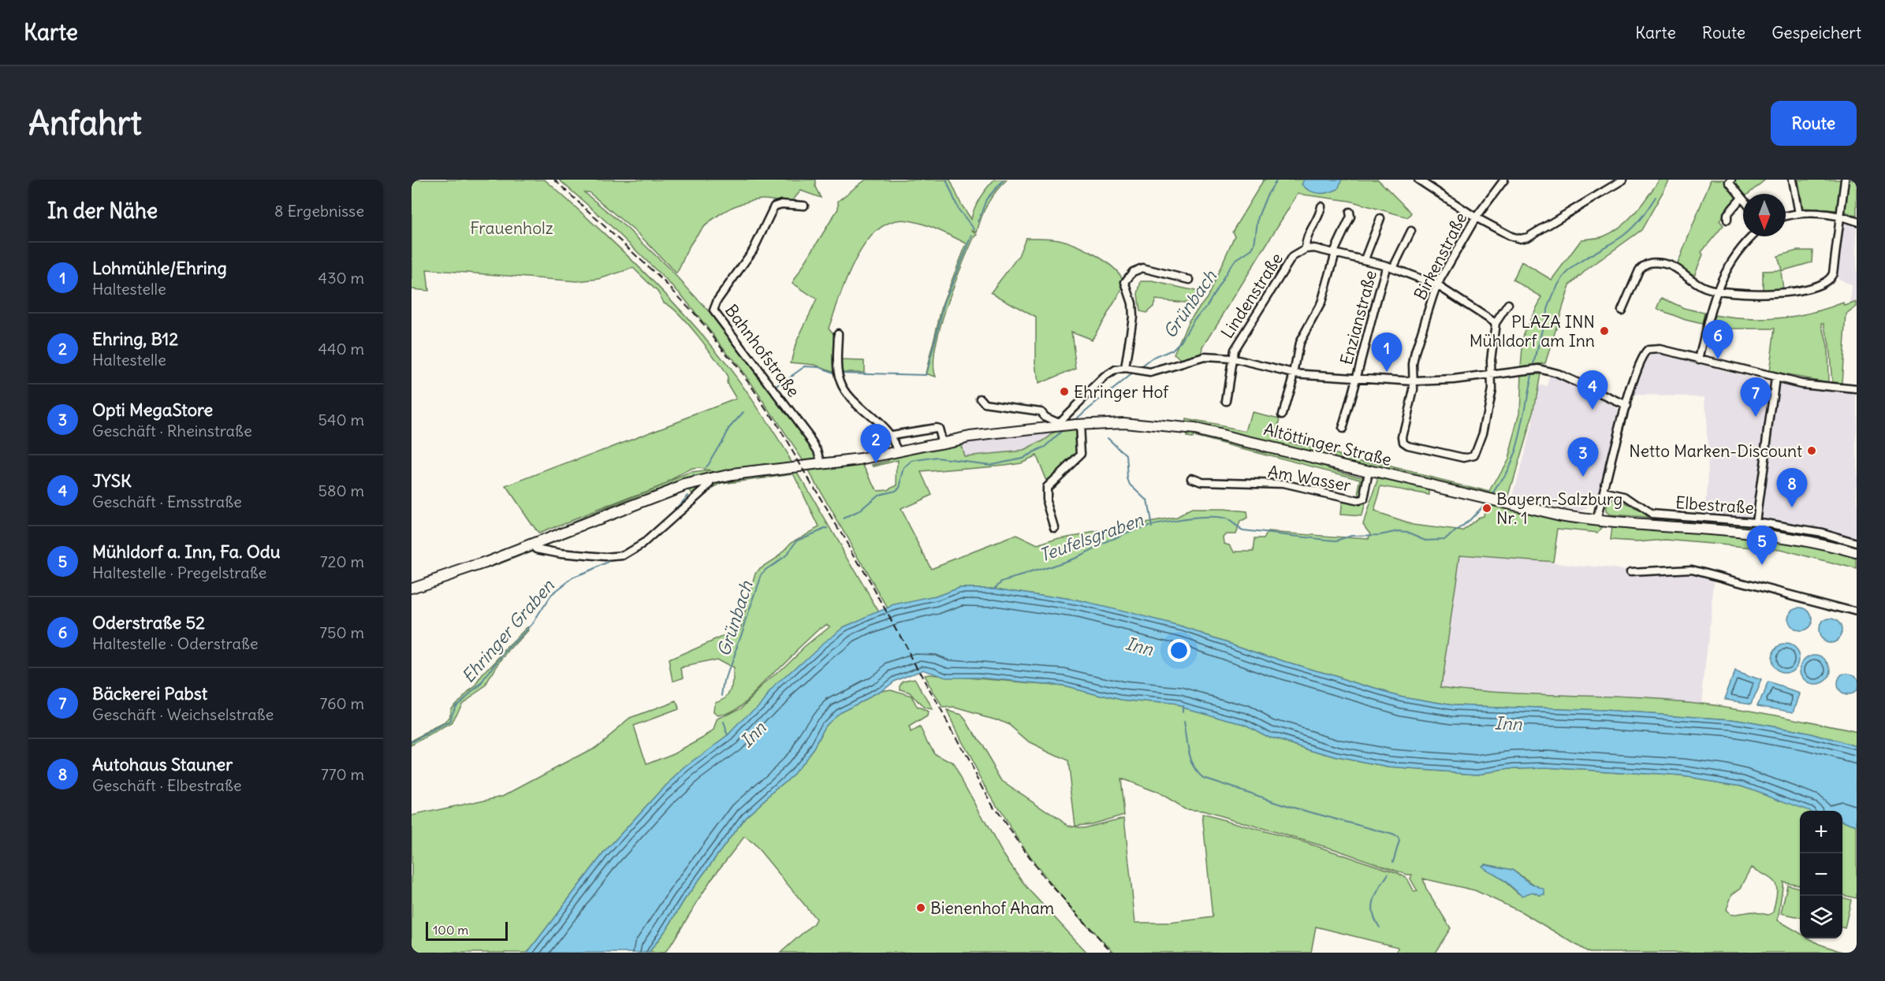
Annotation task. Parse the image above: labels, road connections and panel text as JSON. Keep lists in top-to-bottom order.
{
  "streets": {
    "main road": ["Altöttinger Straße"],
    "street": [
      "Birkenstraße",
      "Lindenstraße",
      "Enzianstraße",
      "Bahnhofstraße",
      "Am Wasser",
      "Elbestraße"
    ]
  },
  "crossings": [
    ["Birkenstraße", "Lindenstraße"],
    ["Lindenstraße", "Enzianstraße"],
    ["Bahnhofstraße", "Altöttinger Straße"],
    ["Altöttinger Straße", "Am Wasser"]
  ],
  "water": [
    "Grünbach",
    "Teufelsgraben",
    "Ehringer Graben",
    "Inn"
  ],
  "parks": ["Frauenholz"],
  "places": [
    "PLAZA INN Mühldorf am Inn",
    "Ehringer Hof",
    "Netto Marken-Discount",
    "Bayern-Salzburg Nr. 1",
    "Bienenhof Aham"
  ],
  "scale_bar": "100 m",
  "north": "bottom",
  "page": {
    "header": "Karte",
    "nav": ["Karte", "Route", "Gespeichert"],
    "buttons": "Route",
    "title": "Anfahrt",
    "heading": ["In der Nähe", "8 Ergebnisse"],
    "list": [
      {
        "mark": "1",
        "name": "Lohmühle/Ehring",
        "note": "Haltestelle",
        "value": "430 m"
      },
      {
        "mark": "2",
        "name": "Ehring, B12",
        "note": "Haltestelle",
        "value": "440 m"
      },
      {
        "mark": "3",
        "name": "Opti MegaStore",
        "note": "Geschäft · Rheinstraße",
        "value": "540 m"
      },
      {
        "mark": "4",
        "name": "JYSK",
        "note": "Geschäft · Emsstraße",
        "value": "580 m"
      },
      {
        "mark": "5",
        "name": "Mühldorf a. Inn, Fa. Odu",
        "note": "Haltestelle · Pregelstraße",
        "value": "720 m"
      },
      {
        "mark": "6",
        "name": "Oderstraße 52",
        "note": "Haltestelle · Oderstraße",
        "value": "750 m"
      },
      {
        "mark": "7",
        "name": "Bäckerei Pabst",
        "note": "Geschäft · Weichselstraße",
        "value": "760 m"
      },
      {
        "mark": "8",
        "name": "Autohaus Stauner",
        "note": "Geschäft · Elbestraße",
        "value": "770 m"
      }
    ],
    "pins": [
      "6",
      "1",
      "4",
      "7",
      "2",
      "3",
      "8",
      "5"
    ],
    "map_buttons": ["+", "−"],
    "scale": "100 m"
  }
}
